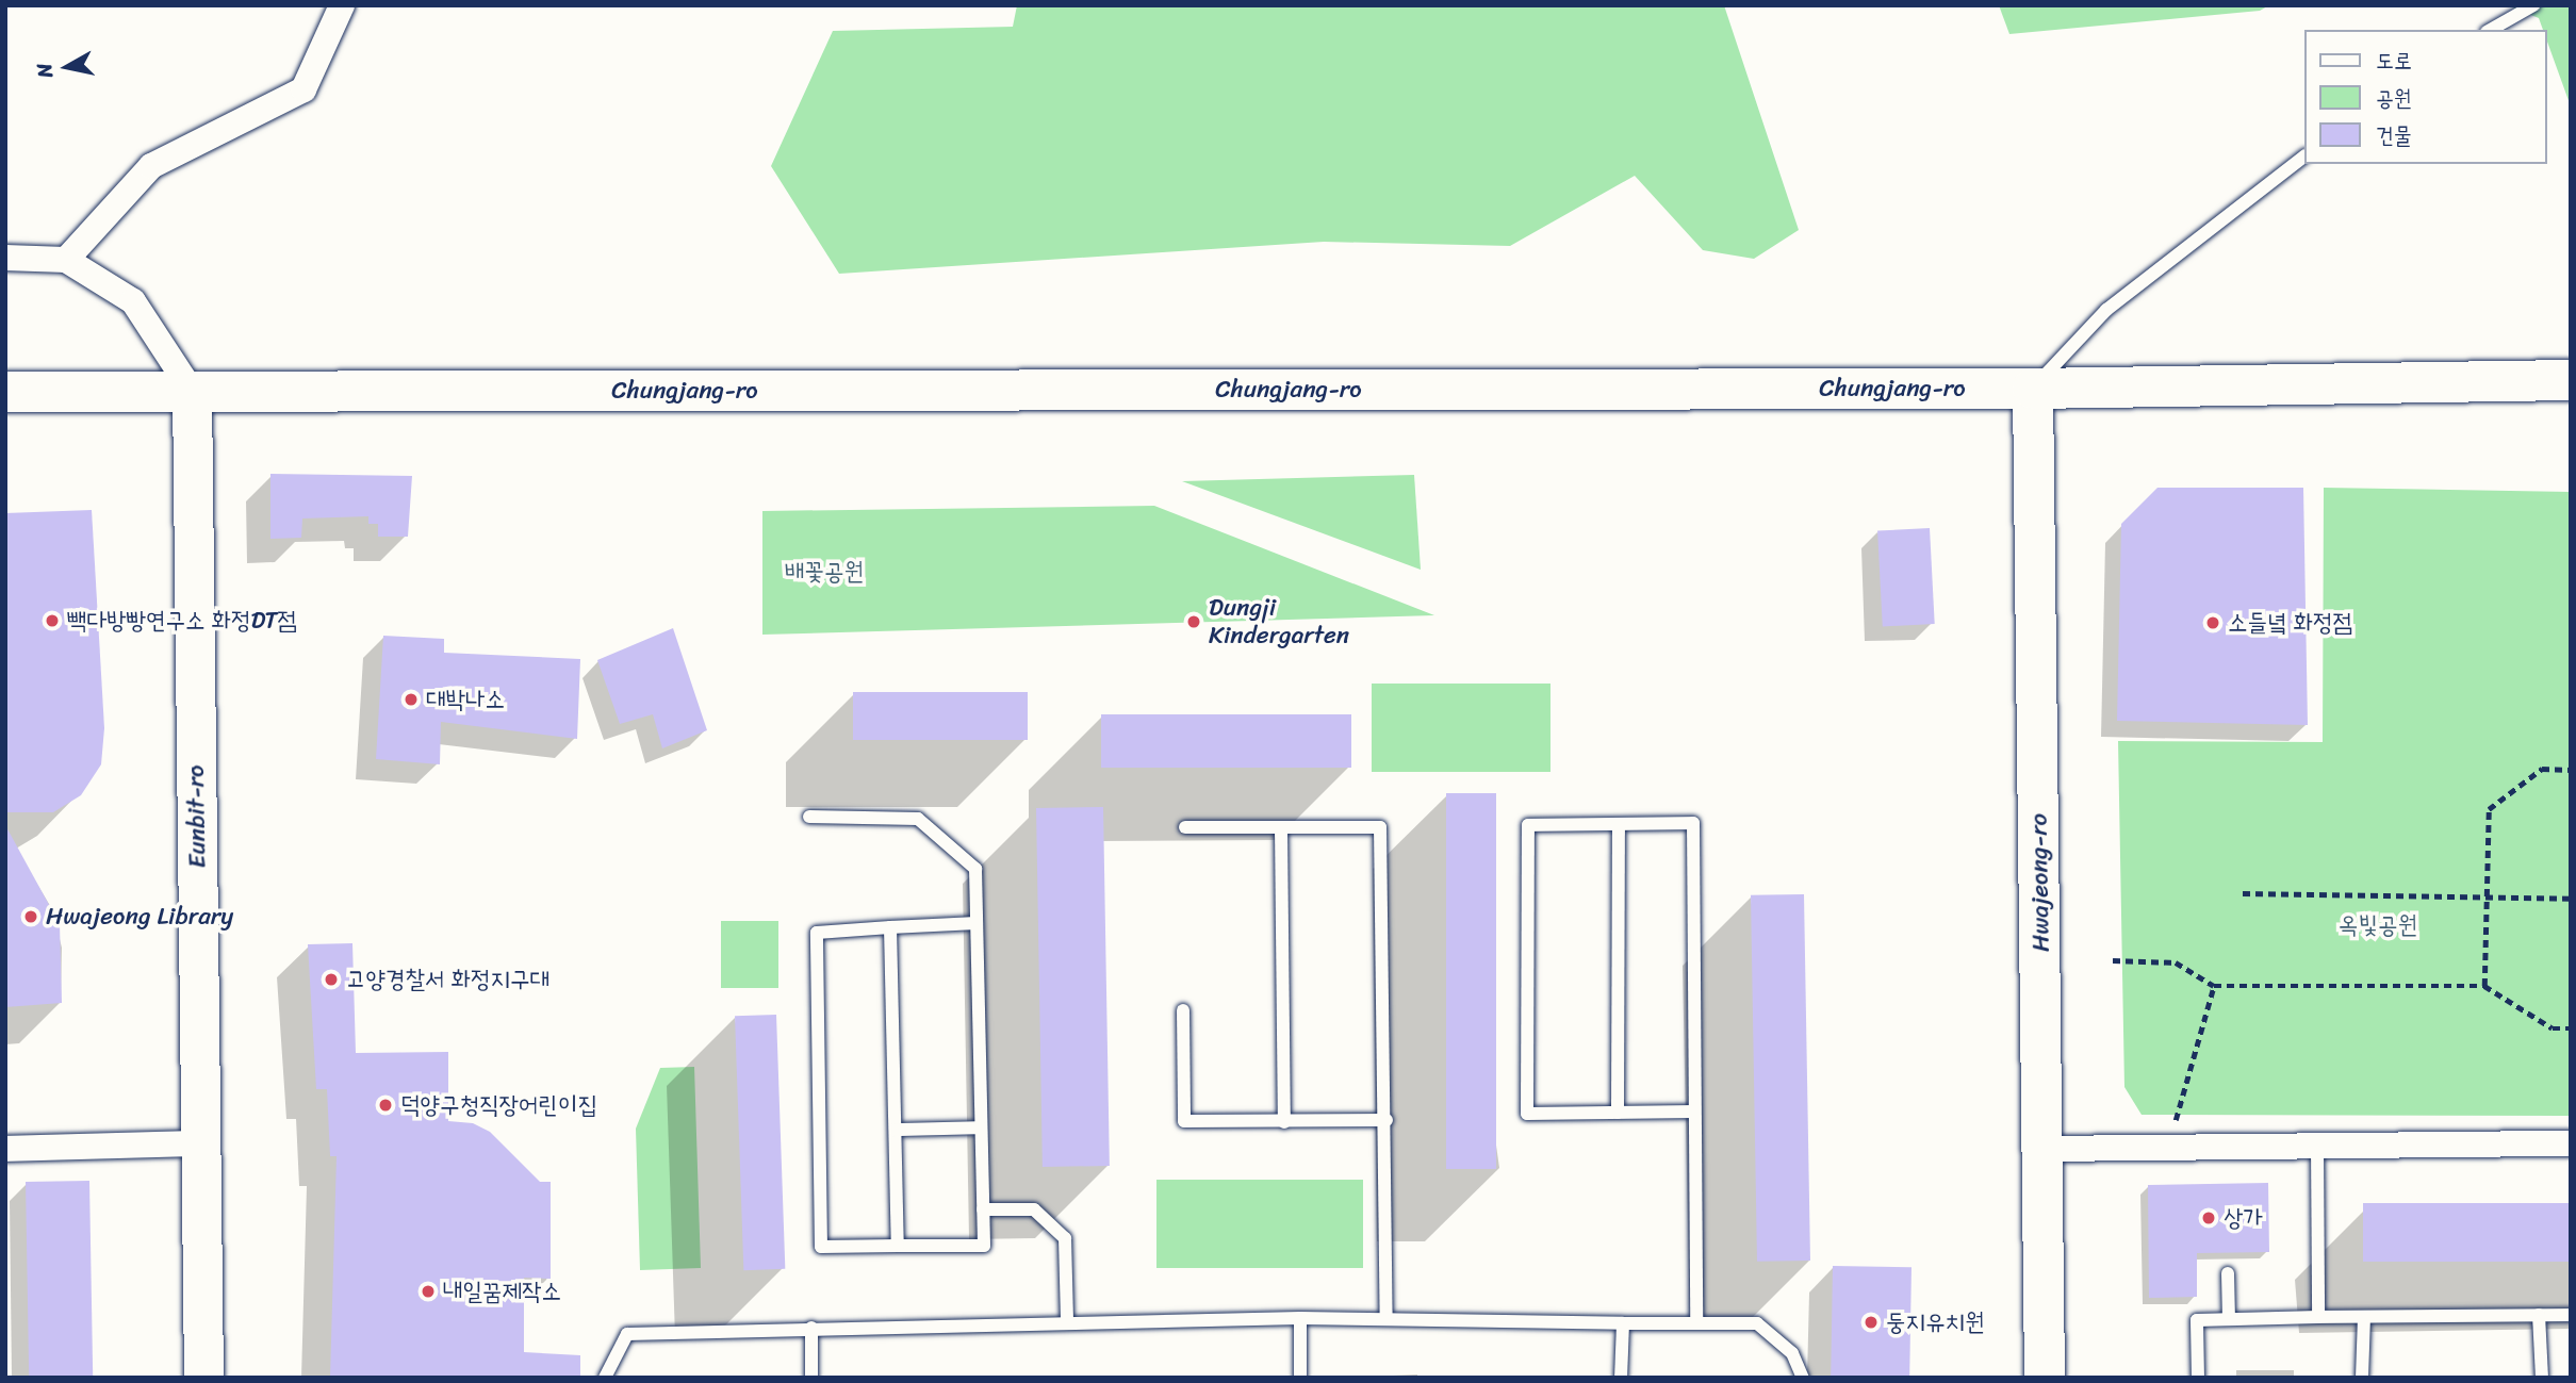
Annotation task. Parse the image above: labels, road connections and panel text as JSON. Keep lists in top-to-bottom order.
{
  "streets": {
    "main road": ["Chungjang-ro", "Eunbit-ro", "Hwajeong-ro"]
  },
  "crossings": [
    ["Chungjang-ro", "Eunbit-ro"],
    ["Chungjang-ro", "Hwajeong-ro"]
  ],
  "parks": ["배꽃공원", "옥빛공원"],
  "places": [
    "빽다방빵연구소 화정DT점",
    "Dungji Kindergarten",
    "소들녘 화정점",
    "대박나소",
    "Hwajeong Library",
    "고양경찰서 화정지구대",
    "덕양구청직장어린이집",
    "상가",
    "내일꿈제작소",
    "둥지유치원"
  ],
  "legend": ["도로", "공원", "건물"],
  "north": "left"
}
